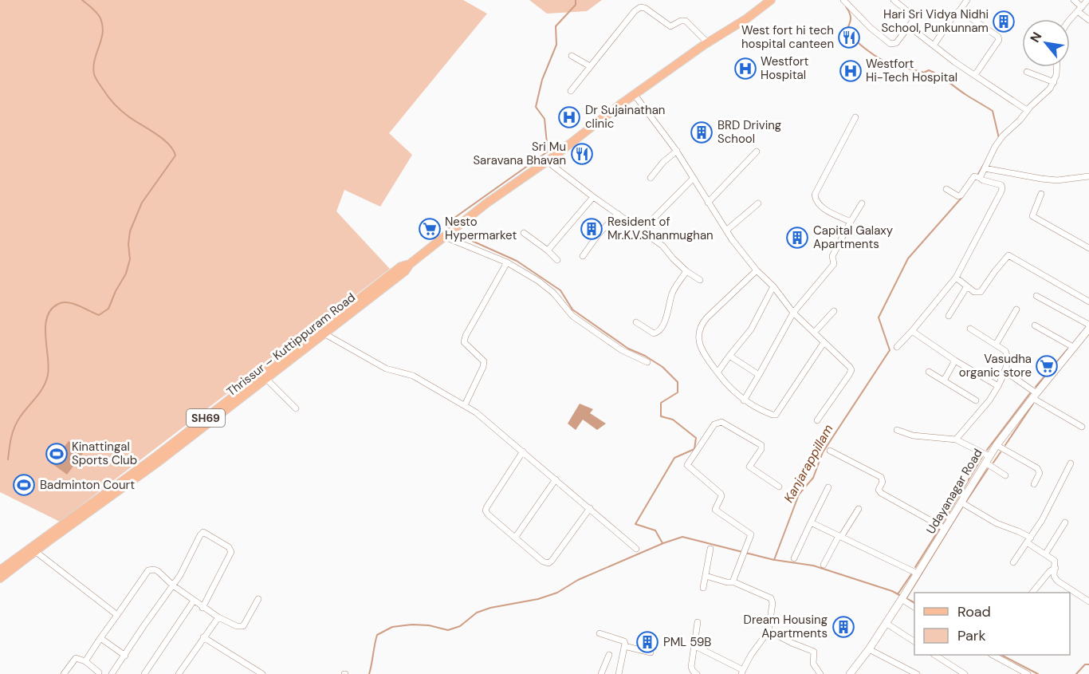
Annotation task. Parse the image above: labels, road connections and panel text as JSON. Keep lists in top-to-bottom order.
{
  "streets": {
    "main road": ["Thrissur – Kuttippuram Road", "SH69"],
    "street": ["Udayanagar Road"]
  },
  "water": ["Kanjarappillam"],
  "places": {
    "building": [
      "Hari Sri Vidya Nidhi School, Punkunnam",
      "BRD Driving School",
      "Resident of Mr.K.V.Shanmughan",
      "Capital Galaxy Apartments",
      "Dream Housing Apartments",
      "PML 59B"
    ],
    "restaurant": ["West fort hi tech hospital canteen", "Sri Mu Saravana Bhavan"],
    "hospital": ["Westfort Hospital", "Westfort Hi-Tech Hospital", "Dr Sujainathan clinic"],
    "supermarket": ["Nesto Hypermarket", "Vasudha organic store"],
    "sports": ["Kinattingal Sports Club", "Badminton Court"]
  },
  "legend": ["Road", "Park"],
  "north": "top left"
}
